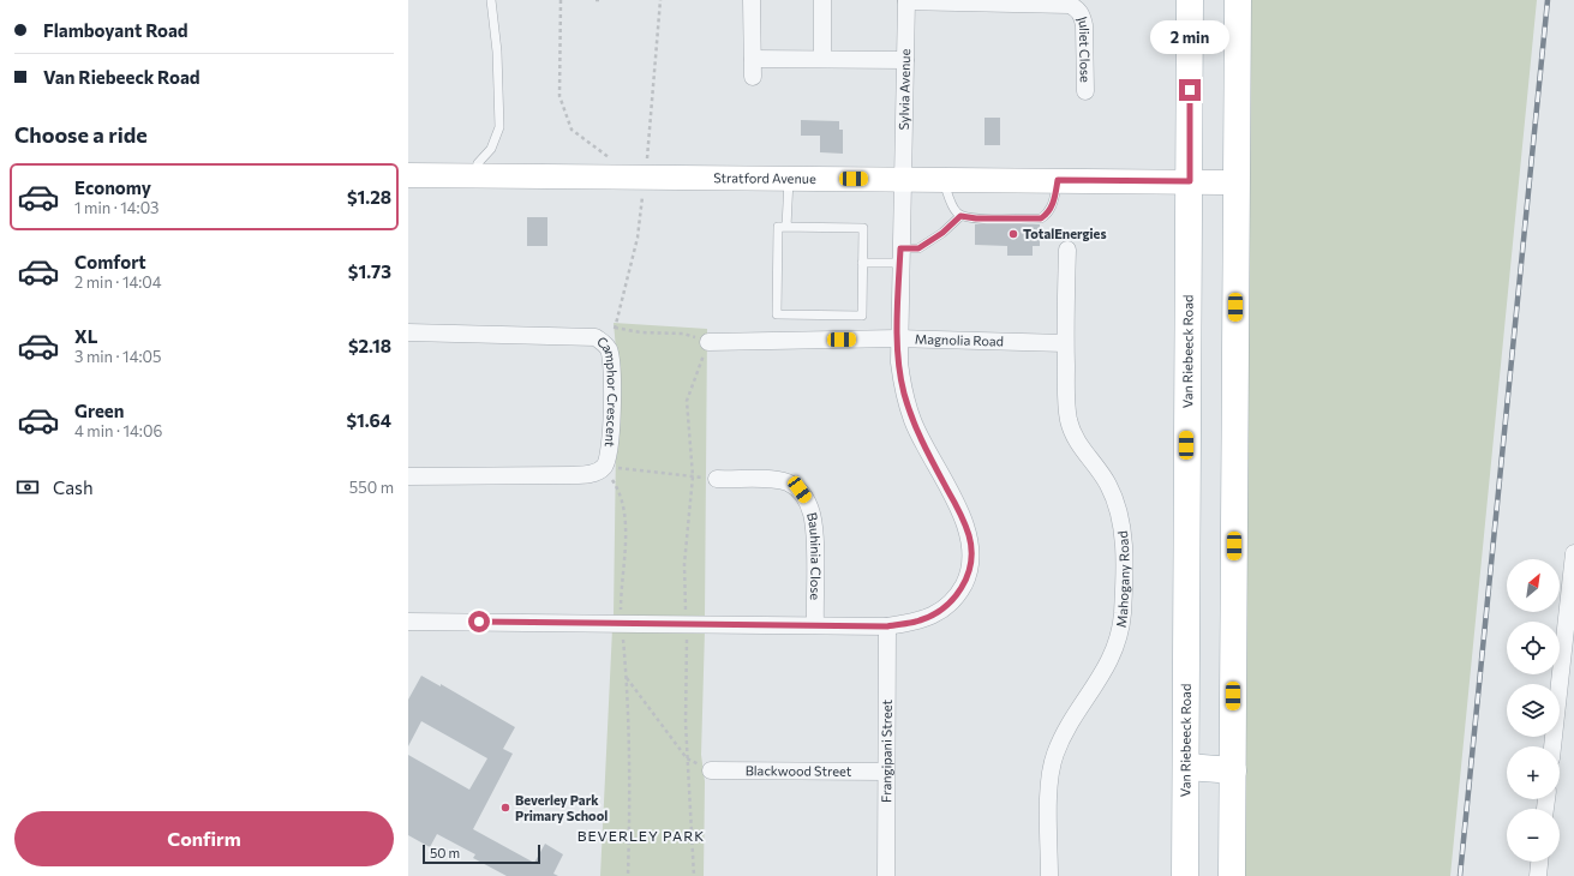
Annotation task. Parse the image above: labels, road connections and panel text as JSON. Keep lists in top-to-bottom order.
{
  "streets": {
    "main road": ["Van Riebeeck Road"],
    "street": [
      "Juliet Close",
      "Sylvia Avenue",
      "Stratford Avenue",
      "Magnolia Road",
      "Camphor Crescent",
      "Bauhinia Close",
      "Mahogany Road",
      "Frangipani Street",
      "Blackwood Street"
    ]
  },
  "crossings": [
    ["Juliet Close", "Sylvia Avenue"],
    ["Sylvia Avenue", "Stratford Avenue"],
    ["Sylvia Avenue", "Magnolia Road"],
    ["Sylvia Avenue", "Bauhinia Close"],
    ["Sylvia Avenue", "Frangipani Street"],
    ["Stratford Avenue", "Van Riebeeck Road"],
    ["Magnolia Road", "Mahogany Road"],
    ["Frangipani Street", "Blackwood Street"]
  ],
  "districts": ["BEVERLEY PARK"],
  "places": ["TotalEnergies", "Beverley Park Primary School"],
  "scale_bar": "50 m",
  "north": "top right",
  "page": {
    "banner": ["Flamboyant Road", "Van Riebeeck Road"],
    "bubble": "2 min",
    "heading": "Choose a ride",
    "list": [
      {
        "name": "Economy",
        "note": "1 min · 14:03",
        "value": "$1.28"
      },
      {
        "name": "Comfort",
        "note": "2 min · 14:04",
        "value": "$1.73"
      },
      {
        "name": "XL",
        "note": "3 min · 14:05",
        "value": "$2.18"
      },
      {
        "name": "Green",
        "note": "4 min · 14:06",
        "value": "$1.64"
      }
    ],
    "pay": ["Cash", "550 m"],
    "map_buttons": ["+", "−"],
    "buttons": "Confirm",
    "scale": "50 m"
  }
}
